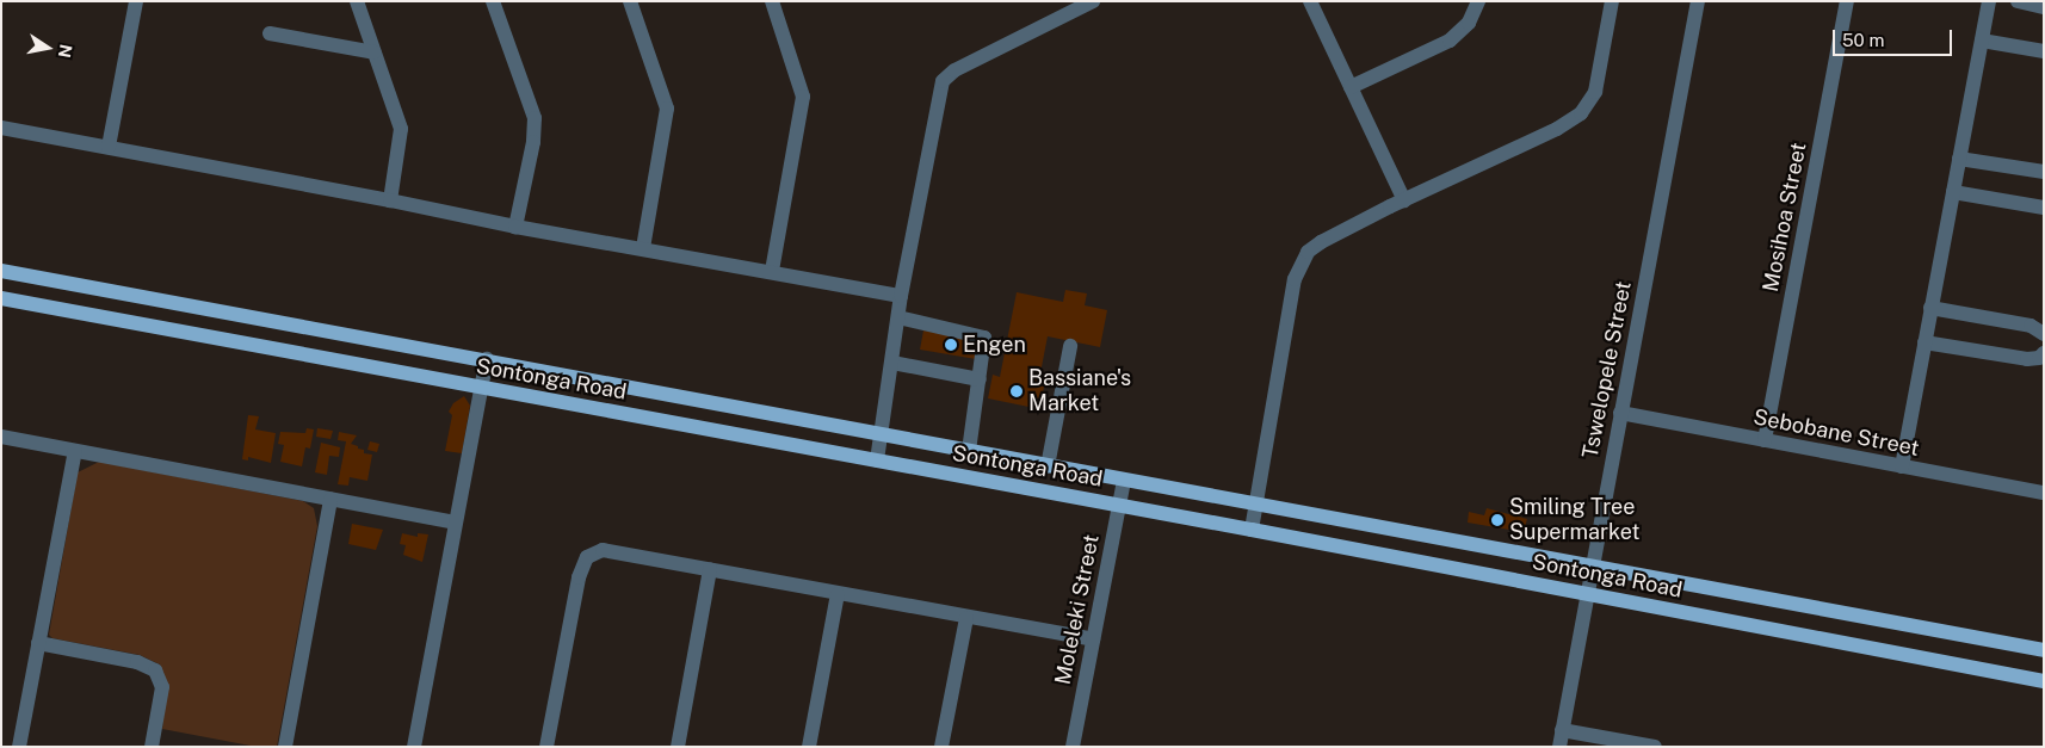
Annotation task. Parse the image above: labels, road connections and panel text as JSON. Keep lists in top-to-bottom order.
{
  "streets": {
    "main road": ["Sontonga Road"],
    "street": [
      "Mosihoa Street",
      "Tswelopele Street",
      "Sebobane Street",
      "Moleleki Street"
    ]
  },
  "crossings": [
    ["Mosihoa Street", "Sebobane Street"],
    ["Tswelopele Street", "Sontonga Road"],
    ["Tswelopele Street", "Sebobane Street"],
    ["Sontonga Road", "Moleleki Street"]
  ],
  "places": ["Engen", "Bassiane's Market", "Smiling Tree Supermarket"],
  "scale_bar": "50 m",
  "north": "right"
}
